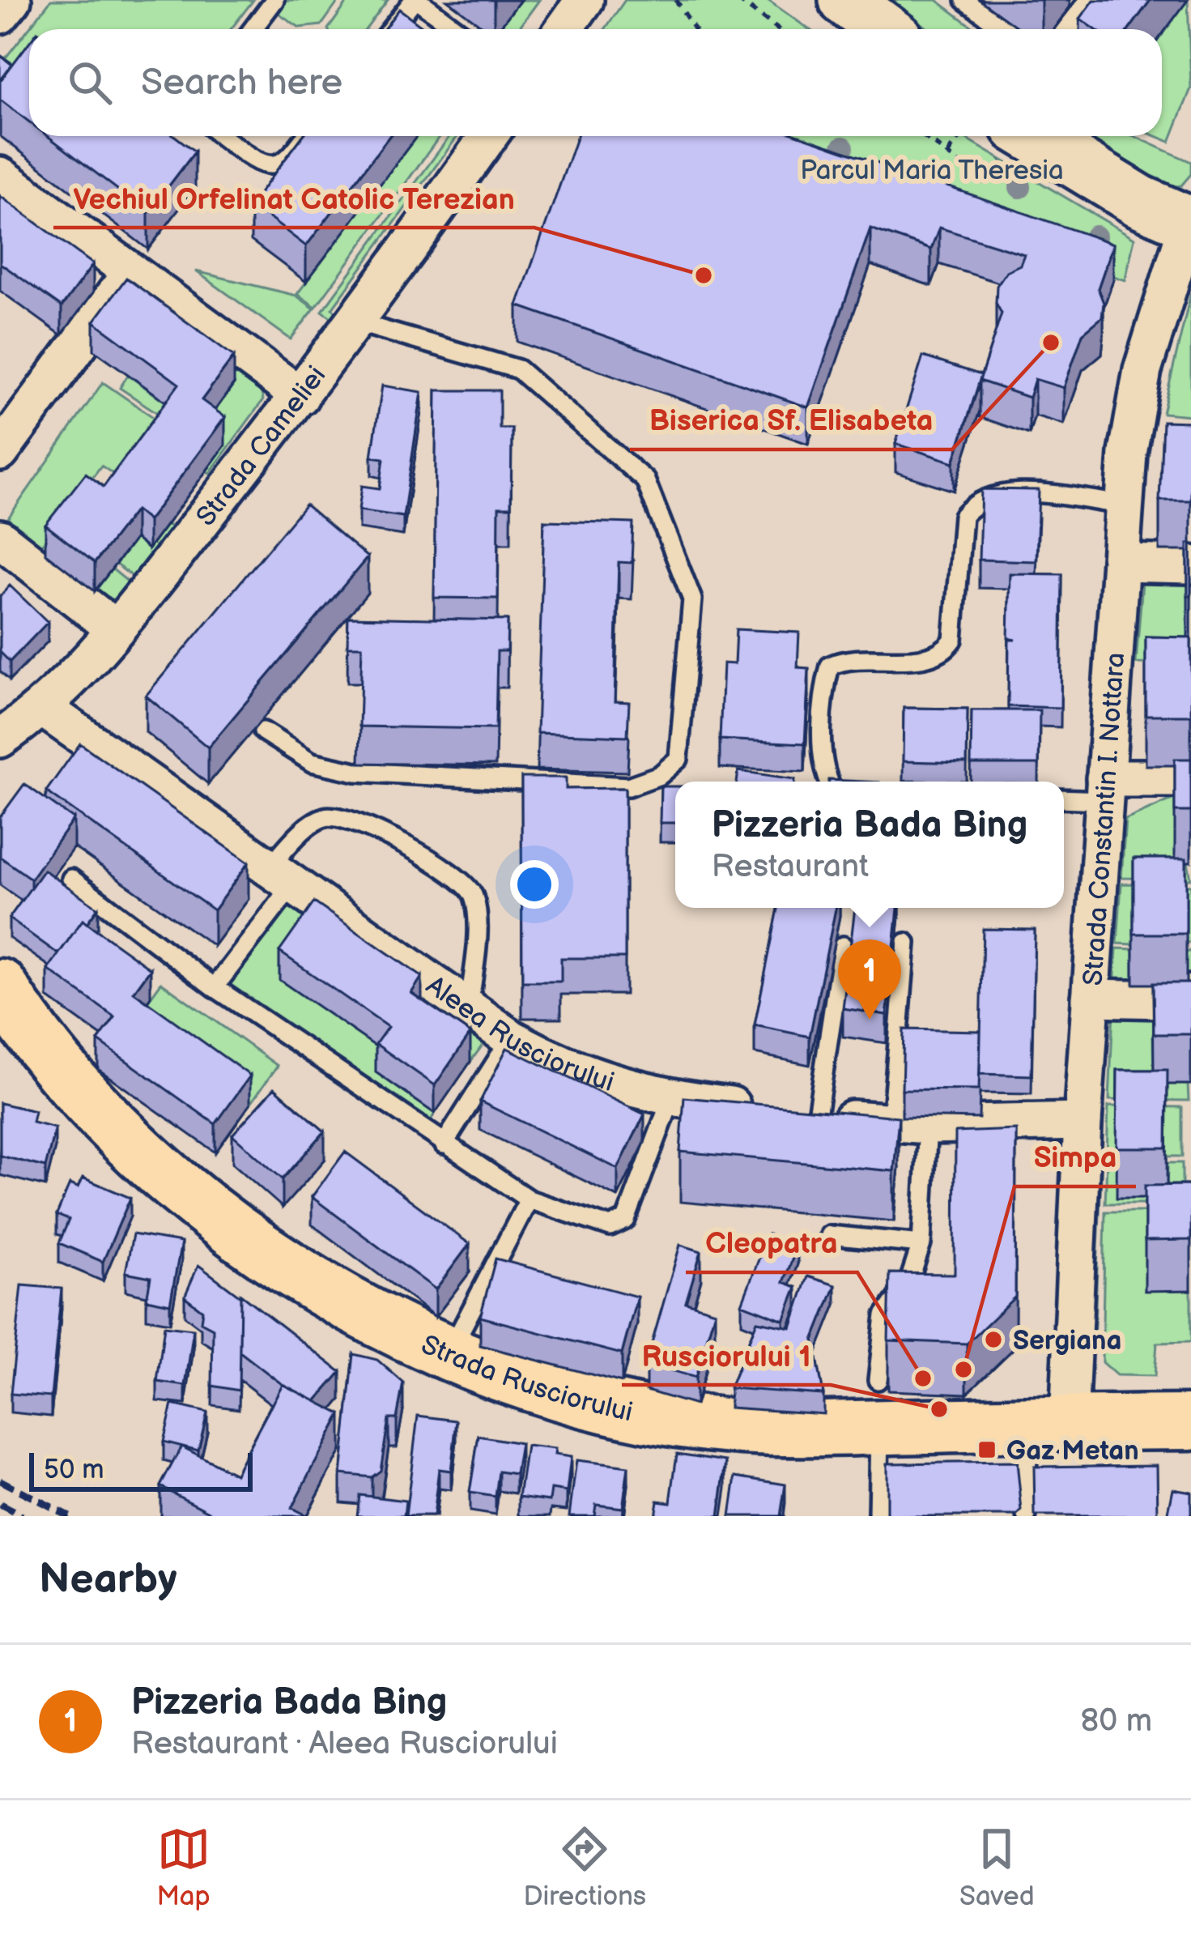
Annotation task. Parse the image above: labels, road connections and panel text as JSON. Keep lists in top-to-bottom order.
{
  "streets": {
    "main road": ["Strada Rusciorului"],
    "street": ["Strada Cameliei", "Strada Constantin I. Nottara", "Aleea Rusciorului"]
  },
  "crossings": [
    ["Strada Cameliei", "Aleea Rusciorului"],
    ["Strada Constantin I. Nottara", "Aleea Rusciorului"],
    ["Strada Constantin I. Nottara", "Strada Rusciorului"]
  ],
  "parks": ["Parcul Maria Theresia"],
  "places": {
    "other": [
      "Vechiul Orfelinat Catolic Terezian",
      "Biserica Sf. Elisabeta",
      "Sergiana",
      "Simpa",
      "Cleopatra",
      "Rusciorului 1"
    ],
    "transit": ["Gaz Metan"]
  },
  "scale_bar": "50 m",
  "page": {
    "search": "Search here",
    "popup": ["Pizzeria Bada Bing", "Restaurant"],
    "pins": "1",
    "scale": "50 m",
    "heading": "Nearby",
    "list": [
      {
        "mark": "1",
        "name": "Pizzeria Bada Bing",
        "note": "Restaurant · Aleea Rusciorului",
        "value": "80 m"
      }
    ],
    "nav": ["Map", "Directions", "Saved"]
  }
}
